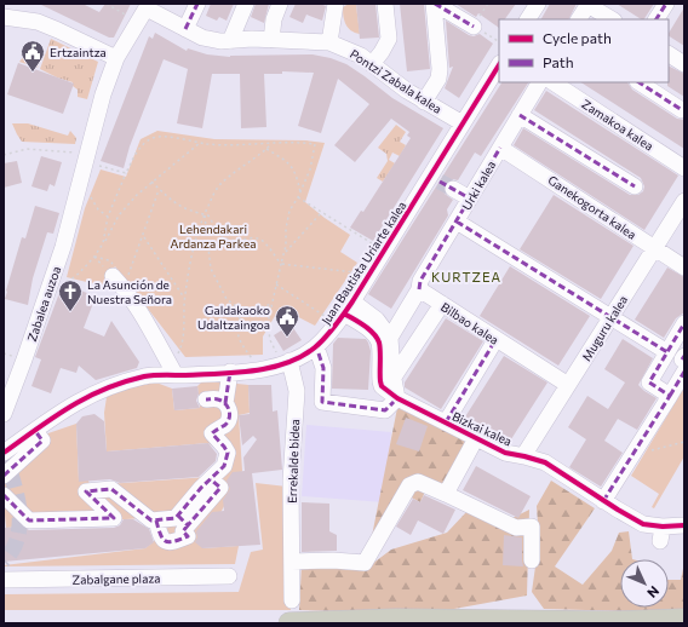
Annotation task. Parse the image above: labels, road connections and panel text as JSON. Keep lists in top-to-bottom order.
{
  "streets": {
    "street": [
      "Pontzi Zabala kalea",
      "Zamakoa kalea",
      "Urki kalea",
      "Ganekogorta kalea",
      "Juan Bautista Uriarte kalea",
      "Zabalea auzoa",
      "Bilbao kalea",
      "Muguru kalea",
      "Bizkai kalea",
      "Errekalde bidea",
      "Zabalgane plaza"
    ]
  },
  "crossings": [
    ["Pontzi Zabala kalea", "Juan Bautista Uriarte kalea"],
    ["Pontzi Zabala kalea", "Zabalea auzoa"],
    ["Urki kalea", "Ganekogorta kalea"],
    ["Urki kalea", "Bilbao kalea"],
    ["Ganekogorta kalea", "Muguru kalea"],
    ["Juan Bautista Uriarte kalea", "Bizkai kalea"],
    ["Juan Bautista Uriarte kalea", "Errekalde bidea"],
    ["Bilbao kalea", "Muguru kalea"],
    ["Muguru kalea", "Bizkai kalea"]
  ],
  "districts": ["KURTZEA"],
  "parks": ["Lehendakari Ardanza Parkea"],
  "places": {
    "public building": ["Ertzaintza", "Galdakaoko Udaltzaingoa"],
    "church": ["La Asunción de Nuestra Señora"]
  },
  "legend": ["Cycle path", "Path"],
  "north": "bottom right"
}
